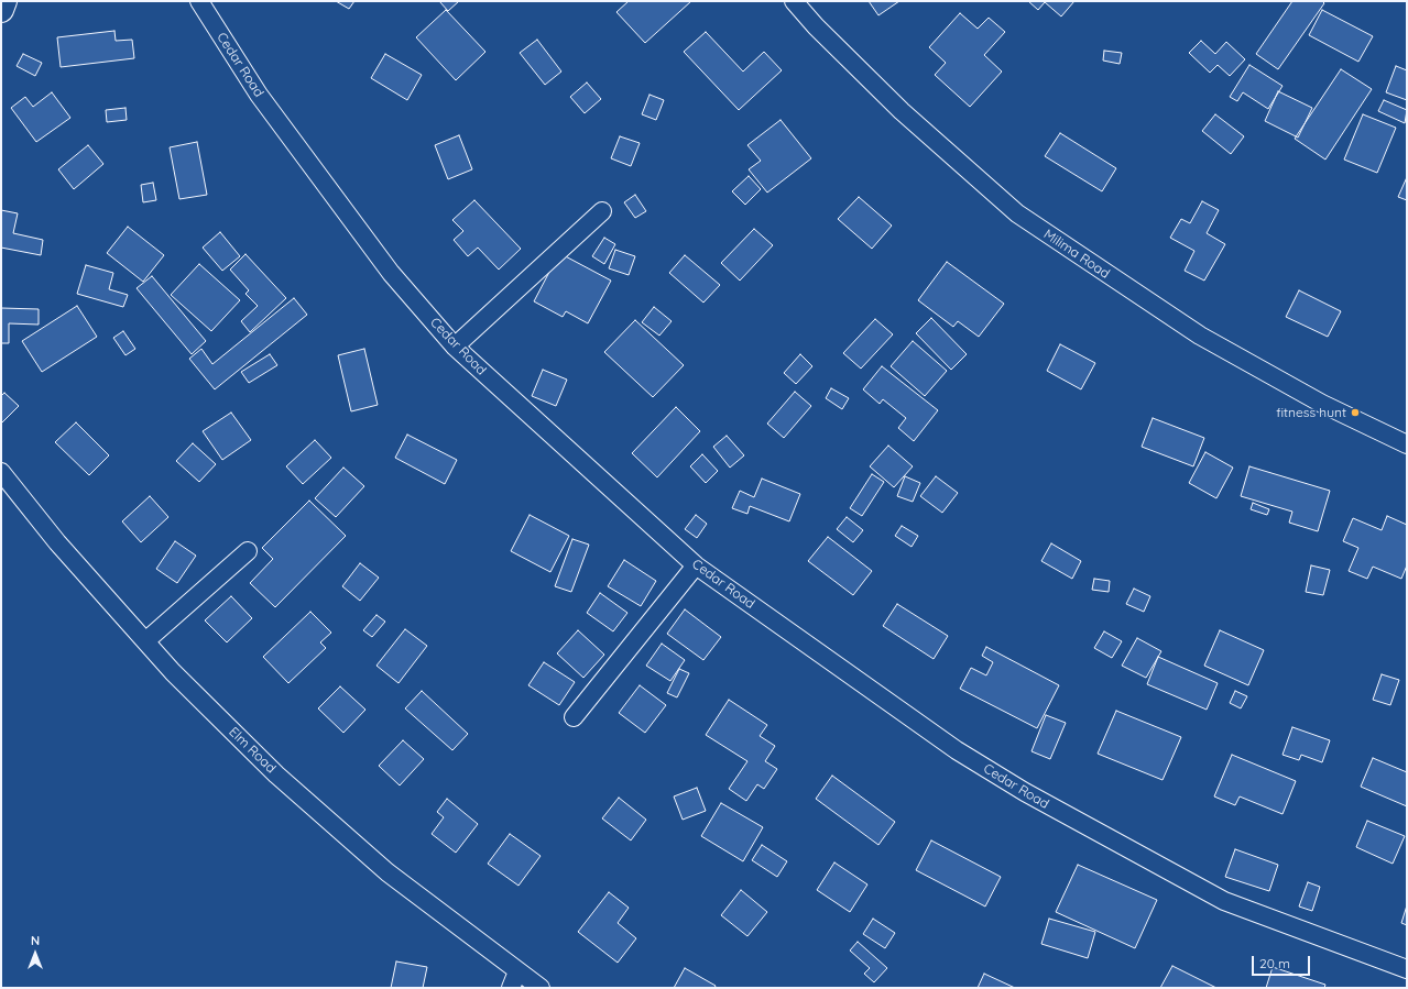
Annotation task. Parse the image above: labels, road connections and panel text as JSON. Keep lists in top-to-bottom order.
{
  "streets": {
    "street": ["Cedar Road", "Milima Road", "Elm Road"]
  },
  "places": ["fitness hunt"],
  "scale_bar": "20 m",
  "north": "top"
}
